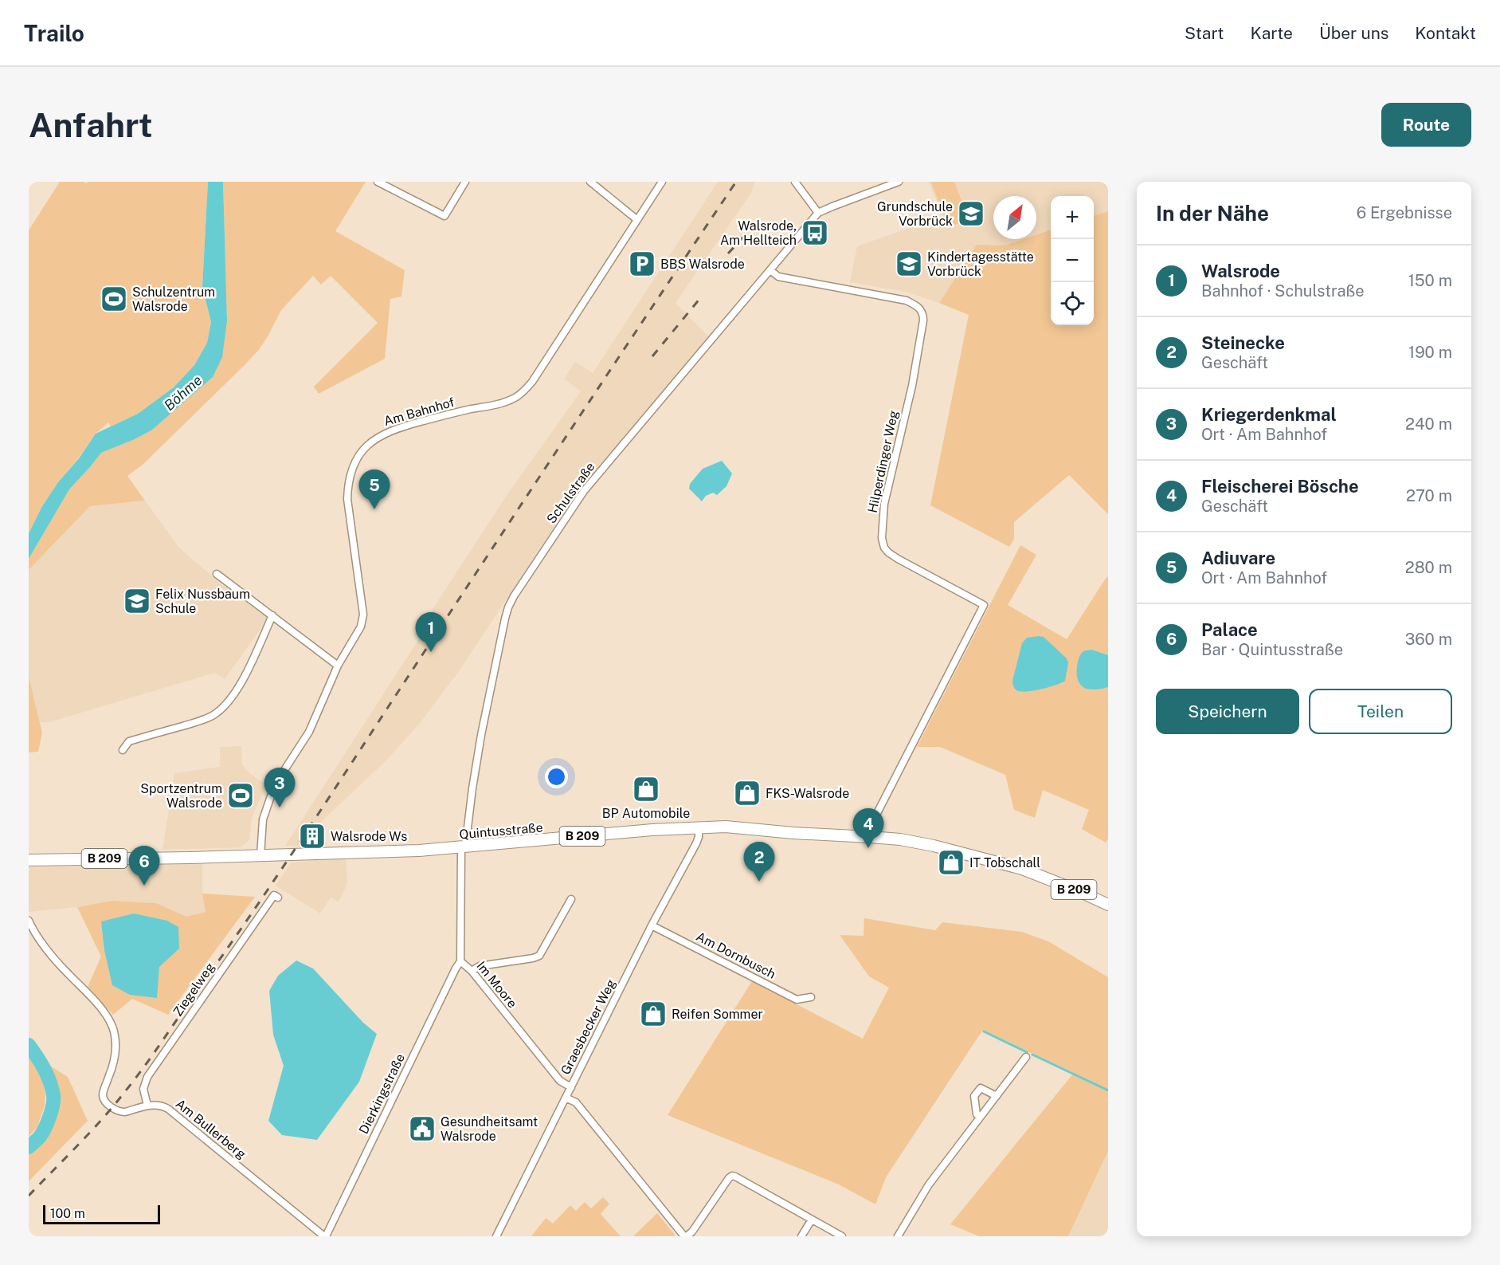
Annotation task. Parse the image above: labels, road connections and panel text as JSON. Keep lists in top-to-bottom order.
{
  "streets": {
    "main road": ["Quintusstraße", "B 209"],
    "street": [
      "Am Bahnhof",
      "Hilperdinger Weg",
      "Schulstraße",
      "Am Dornbusch",
      "Im Moore",
      "Ziegelweg",
      "Graesbecker Weg",
      "Dierkingstraße",
      "Am Bullerberg"
    ]
  },
  "crossings": [
    ["Am Bahnhof", "Quintusstraße"],
    ["Hilperdinger Weg", "Schulstraße"],
    ["Hilperdinger Weg", "Quintusstraße"],
    ["Schulstraße", "Quintusstraße"],
    ["Schulstraße", "Im Moore"],
    ["Quintusstraße", "Im Moore"],
    ["Quintusstraße", "Graesbecker Weg"],
    ["Am Dornbusch", "Graesbecker Weg"],
    ["Im Moore", "Graesbecker Weg"],
    ["Im Moore", "Dierkingstraße"],
    ["Ziegelweg", "Am Bullerberg"],
    ["Dierkingstraße", "Am Bullerberg"]
  ],
  "water": ["Böhme"],
  "places": {
    "school or university": ["Grundschule Vorbrück", "Kindertagesstätte Vorbrück", "Felix Nussbaum Schule"],
    "bus stop": ["Walsrode, Am Hellteich"],
    "parking": ["BBS Walsrode"],
    "sports": ["Schulzentrum Walsrode", "Sportzentrum Walsrode"],
    "shop": [
      "BP Automobile",
      "FKS-Walsrode",
      "IT Tobschall",
      "Reifen Sommer"
    ],
    "building": ["Walsrode Ws"],
    "public building": ["Gesundheitsamt Walsrode"]
  },
  "scale_bar": "100 m",
  "north": "top right",
  "page": {
    "header": "Trailo",
    "nav": [
      "Start",
      "Karte",
      "Über uns",
      "Kontakt"
    ],
    "buttons": [
      "Route",
      ["Speichern", "Teilen"]
    ],
    "title": "Anfahrt",
    "heading": ["In der Nähe", "6 Ergebnisse"],
    "map_buttons": ["+", "−"],
    "list": [
      {
        "mark": "1",
        "name": "Walsrode",
        "note": "Bahnhof · Schulstraße",
        "value": "150 m"
      },
      {
        "mark": "2",
        "name": "Steinecke",
        "note": "Geschäft",
        "value": "190 m"
      },
      {
        "mark": "3",
        "name": "Kriegerdenkmal",
        "note": "Ort · Am Bahnhof",
        "value": "240 m"
      },
      {
        "mark": "4",
        "name": "Fleischerei Bösche",
        "note": "Geschäft",
        "value": "270 m"
      },
      {
        "mark": "5",
        "name": "Adiuvare",
        "note": "Ort · Am Bahnhof",
        "value": "280 m"
      },
      {
        "mark": "6",
        "name": "Palace",
        "note": "Bar · Quintusstraße",
        "value": "360 m"
      }
    ],
    "pins": [
      "5",
      "1",
      "3",
      "4",
      "2",
      "6"
    ],
    "scale": "100 m"
  }
}
